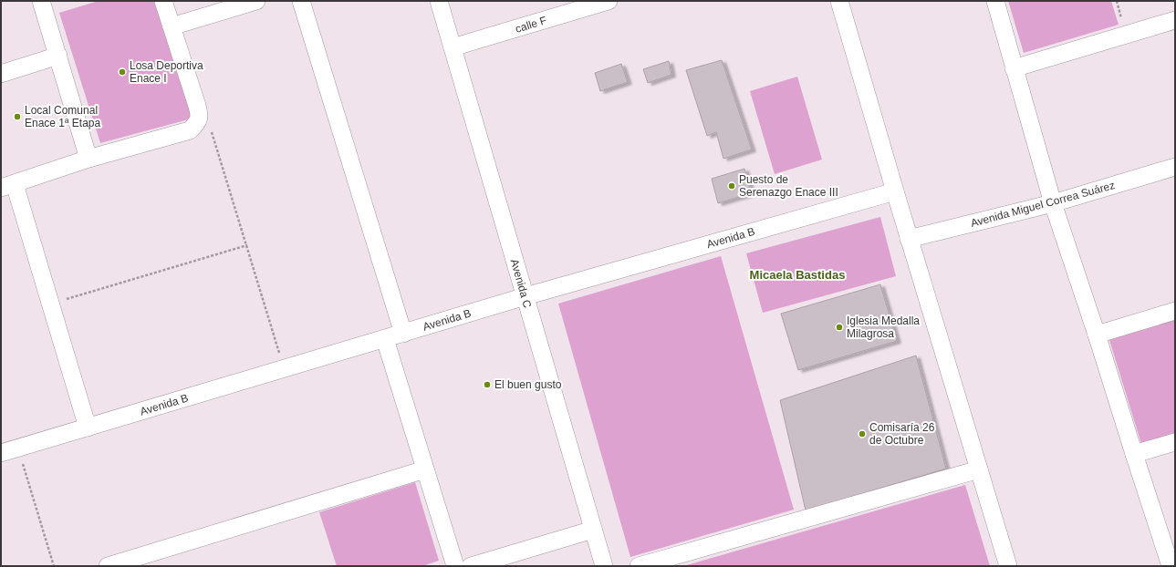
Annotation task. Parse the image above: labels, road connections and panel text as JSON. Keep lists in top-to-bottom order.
{
  "streets": {
    "street": [
      "calle F",
      "Avenida Miguel Correa Suárez",
      "Avenida B",
      "Avenida C"
    ]
  },
  "crossings": [
    ["calle F", "Avenida C"],
    ["Avenida B", "Avenida C"]
  ],
  "districts": ["Micaela Bastidas"],
  "places": [
    "Losa Deportiva Enace I",
    "Local Comunal Enace 1ª Etapa",
    "Puesto de Serenazgo Enace III",
    "Iglesia Medalla Milagrosa",
    "El buen gusto",
    "Comisaría 26 de Octubre"
  ]
}
